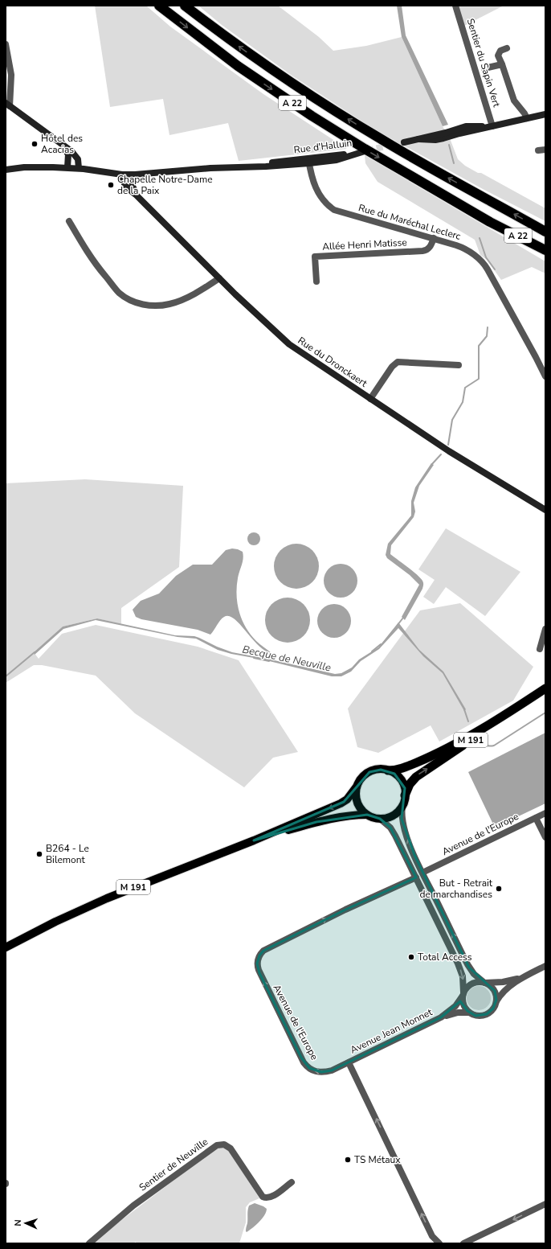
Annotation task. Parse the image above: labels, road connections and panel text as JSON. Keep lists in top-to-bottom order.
{
  "streets": {
    "highway": ["A 22", "M 191"],
    "main road": ["Rue d'Halluin", "Rue du Dronckaert"],
    "street": [
      "Sentier du Sapin Vert",
      "Rue du Maréchal Leclerc",
      "Allée Henri Matisse",
      "Avenue de l'Europe",
      "Avenue Jean Monnet",
      "Sentier de Neuville"
    ]
  },
  "crossings": [
    ["Rue d'Halluin", "Rue du Maréchal Leclerc"],
    ["Rue d'Halluin", "Rue du Dronckaert"],
    ["Rue du Maréchal Leclerc", "Allée Henri Matisse"],
    ["Avenue de l'Europe", "Avenue Jean Monnet"]
  ],
  "water": ["Becque de Neuville"],
  "places": [
    "Hôtel des Acacias",
    "Chapelle Notre-Dame de la Paix",
    "B264 - Le Bilemont",
    "But - Retrait de marchandises",
    "Total Access",
    "TS Métaux"
  ],
  "north": "left"
}
